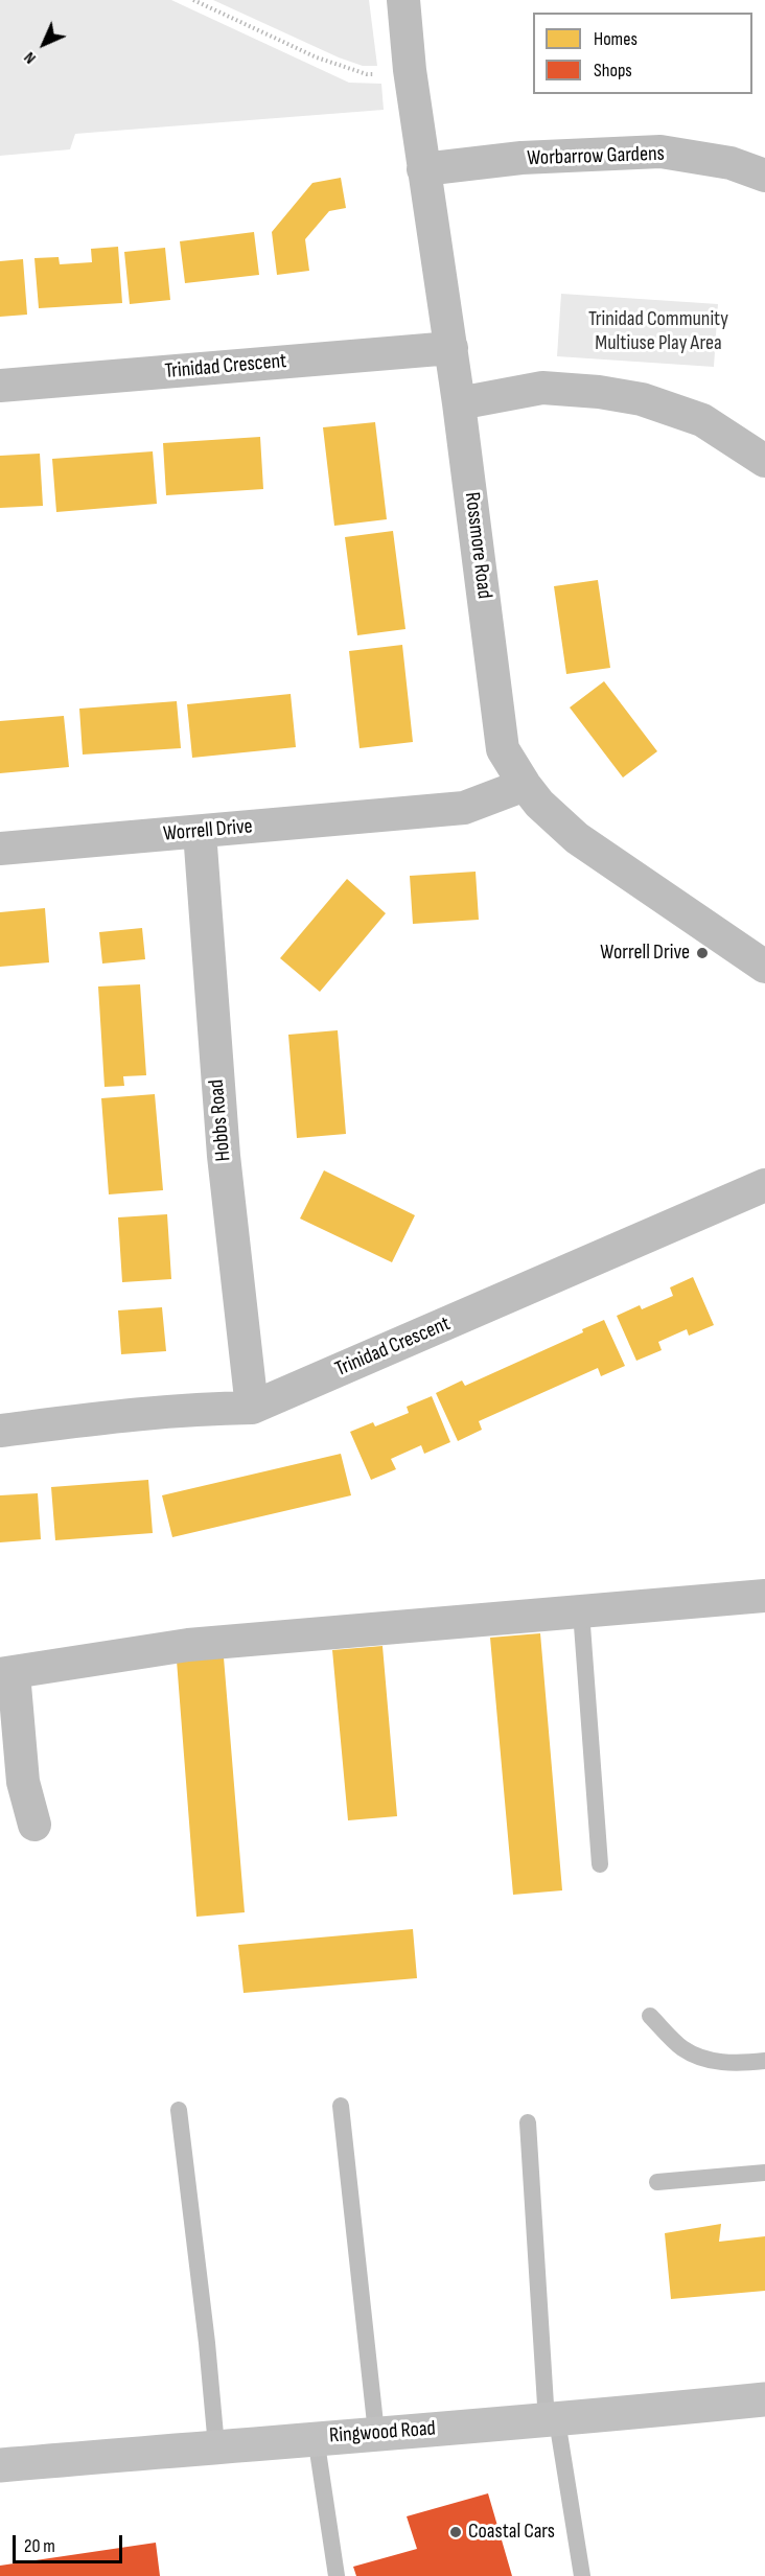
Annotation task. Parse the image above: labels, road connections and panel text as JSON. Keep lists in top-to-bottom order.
{
  "streets": {
    "main road": ["Ringwood Road"],
    "street": [
      "Worbarrow Gardens",
      "Trinidad Crescent",
      "Rossmore Road",
      "Worrell Drive",
      "Hobbs Road"
    ]
  },
  "crossings": [
    ["Worbarrow Gardens", "Rossmore Road"],
    ["Trinidad Crescent", "Rossmore Road"],
    ["Trinidad Crescent", "Hobbs Road"],
    ["Rossmore Road", "Worrell Drive"],
    ["Worrell Drive", "Hobbs Road"]
  ],
  "parks": ["Trinidad Community Multiuse Play Area"],
  "places": ["Worrell Drive", "Coastal Cars"],
  "legend": ["Homes", "Shops"],
  "scale_bar": "20 m",
  "north": "bottom left"
}
